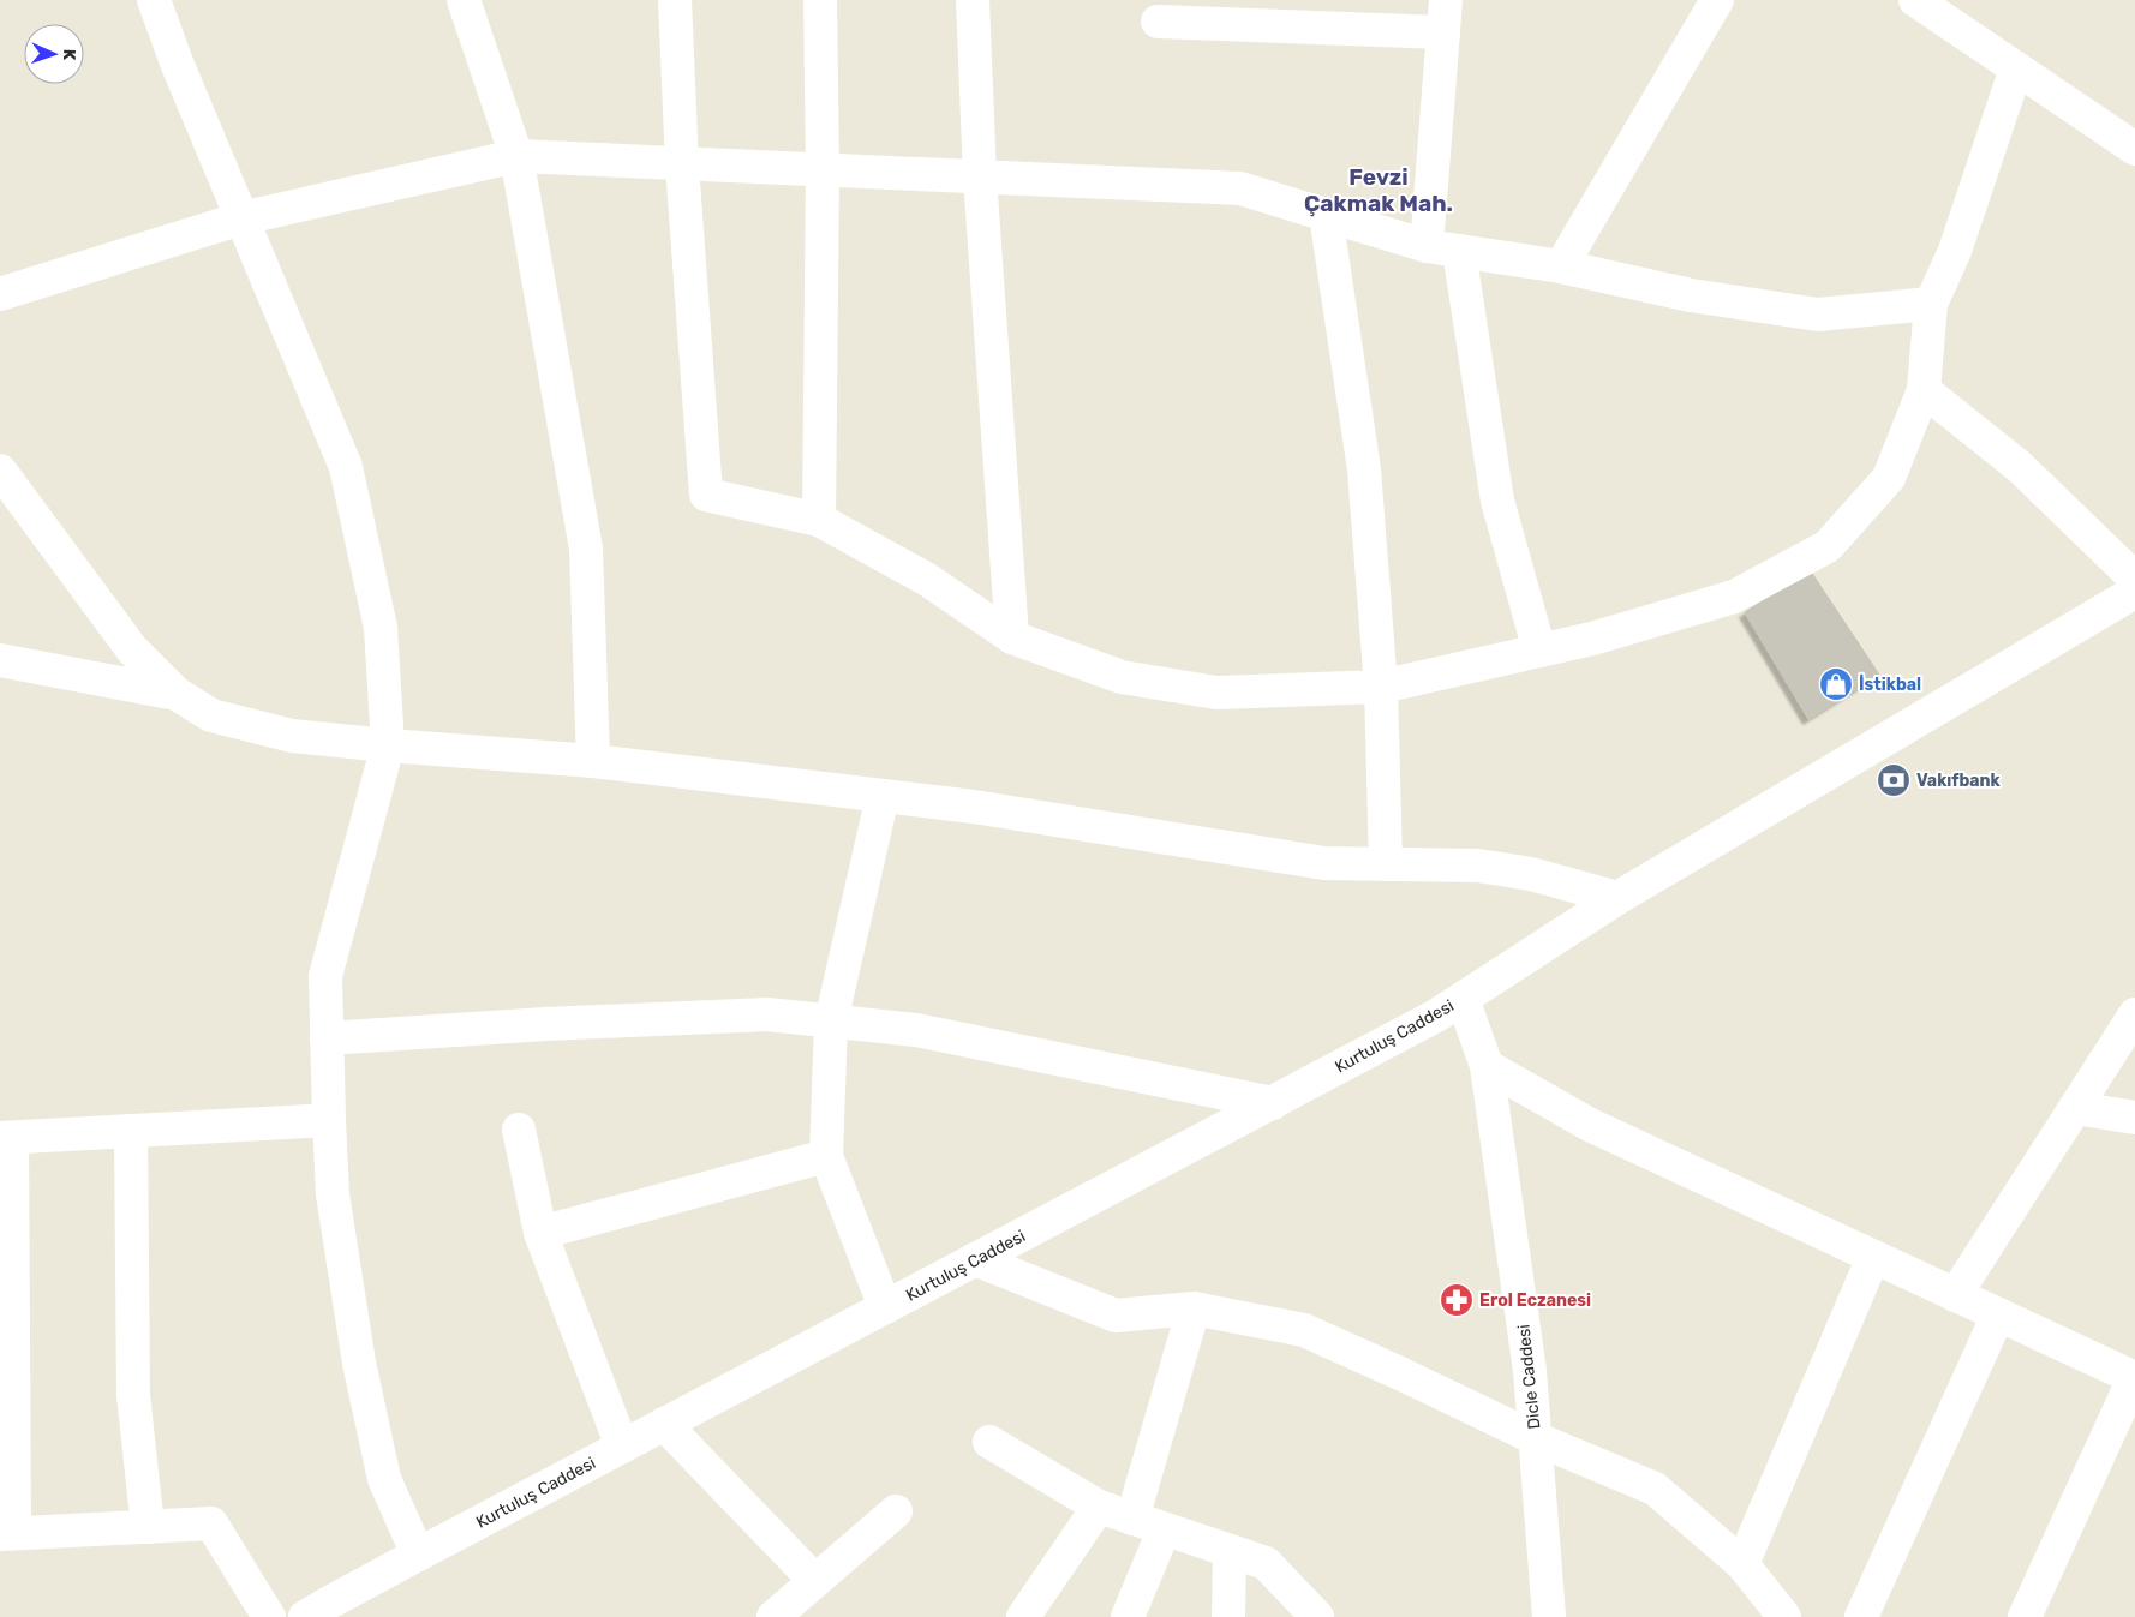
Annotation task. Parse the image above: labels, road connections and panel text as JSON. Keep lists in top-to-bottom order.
{
  "streets": {
    "street": ["Kurtuluş Caddesi", "Dicle Caddesi"]
  },
  "crossings": [
    ["Kurtuluş Caddesi", "Dicle Caddesi"]
  ],
  "districts": ["Fevzi Çakmak Mah."],
  "places": {
    "shop": ["İstikbal"],
    "bank": ["Vakıfbank"],
    "pharmacy": ["Erol Eczanesi"]
  },
  "north": "right"
}
